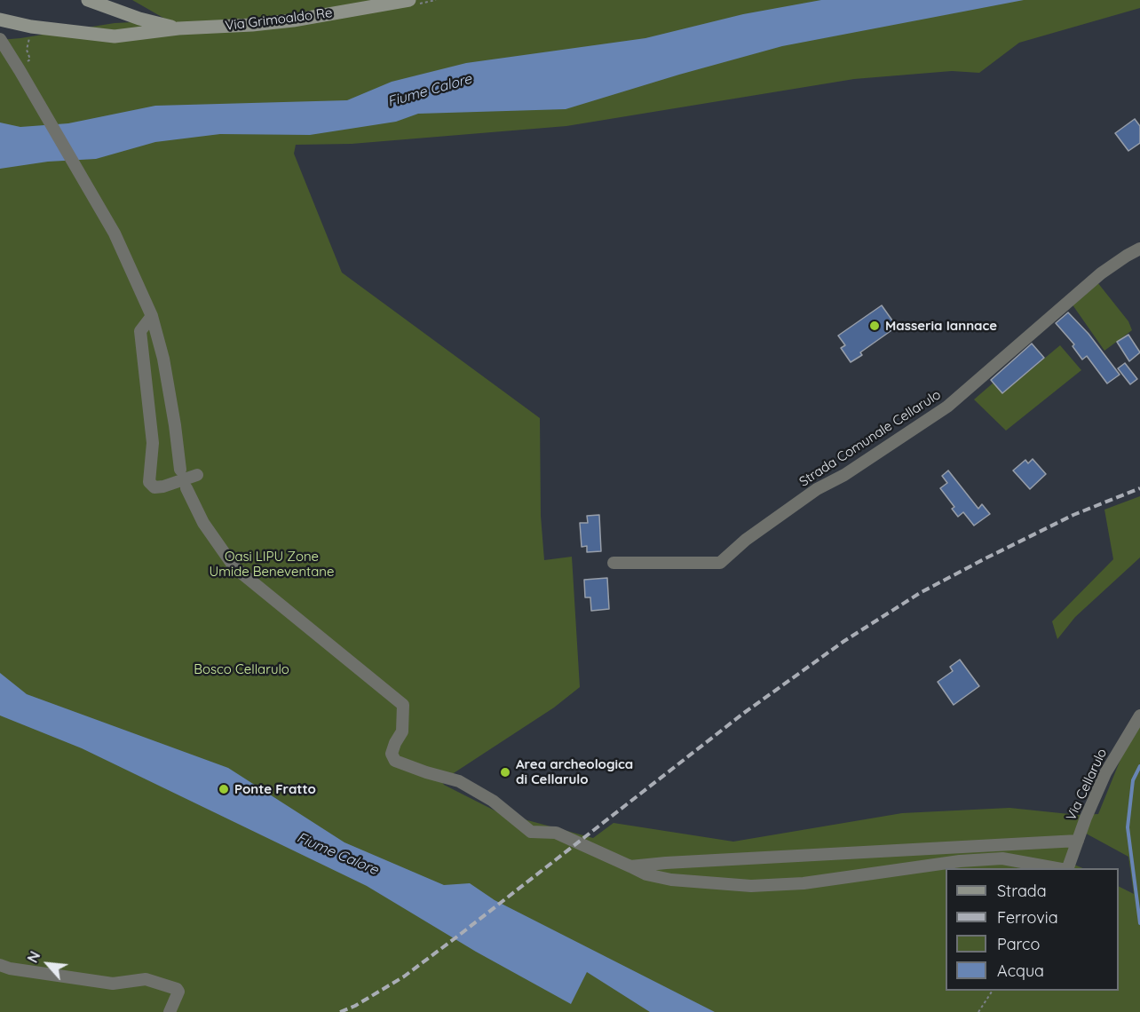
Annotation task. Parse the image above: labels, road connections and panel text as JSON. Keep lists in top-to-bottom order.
{
  "streets": {
    "main road": ["Via Grimoaldo Re"],
    "street": ["Strada Comunale Cellarulo", "Via Cellarulo"]
  },
  "water": ["Fiume Calore"],
  "parks": ["Oasi LIPU Zone Umide Beneventane", "Bosco Cellarulo"],
  "places": ["Masseria Iannace", "Area archeologica di Cellarulo", "Ponte Fratto"],
  "legend": [
    "Strada",
    "Ferrovia",
    "Parco",
    "Acqua"
  ],
  "north": "top left"
}
